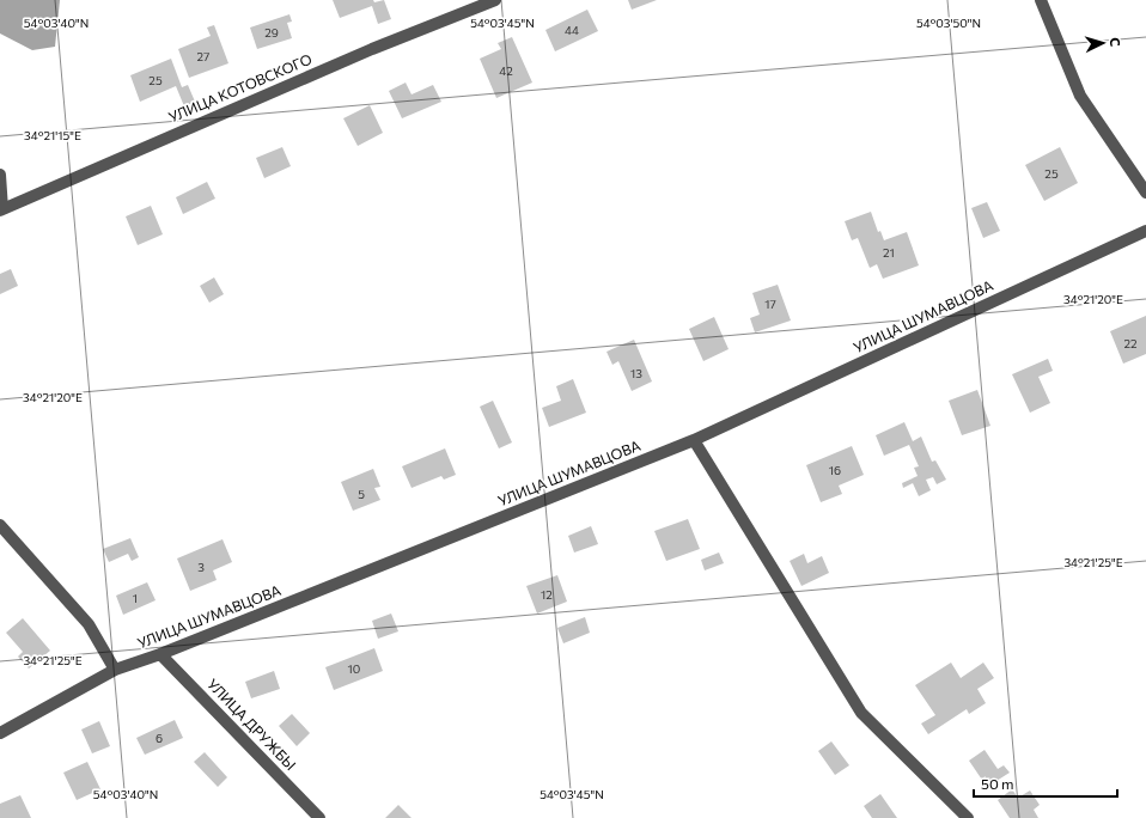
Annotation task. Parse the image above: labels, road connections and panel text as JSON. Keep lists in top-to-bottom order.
{
  "streets": {
    "street": ["УЛИЦА КОТОВСКОГО", "УЛИЦА ШУМАВЦОВА", "УЛИЦА ДРУЖБЫ"]
  },
  "crossings": [
    ["УЛИЦА ШУМАВЦОВА", "УЛИЦА ДРУЖБЫ"]
  ],
  "house_numbers": [
    "44",
    "29",
    "27",
    "42",
    "25",
    "25",
    "21",
    "17",
    "22",
    "13",
    "16",
    "5",
    "3",
    "12",
    "1",
    "10",
    "6"
  ],
  "scale_bar": "50 m",
  "north": "right",
  "coordinates": [
    "54°03'40\"N",
    "54°03'45\"N",
    "54°03'50\"N",
    "34°21'15\"E",
    "34°21'20\"E",
    "34°21'25\"E"
  ]
}
